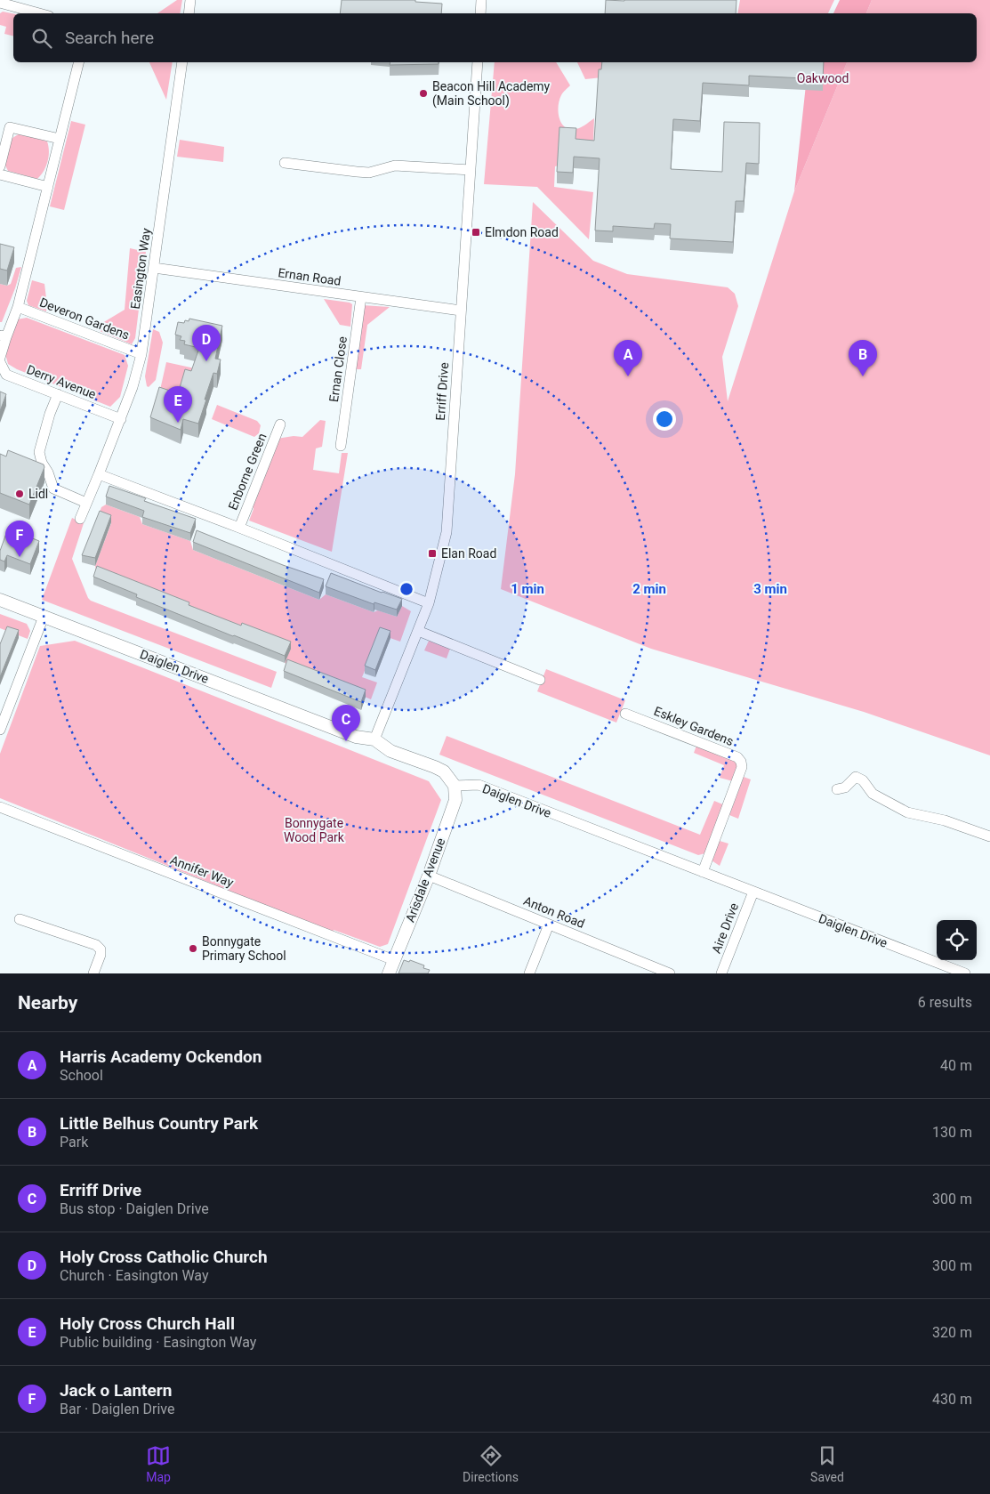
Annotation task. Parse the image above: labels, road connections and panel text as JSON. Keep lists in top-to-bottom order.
{
  "streets": {
    "street": [
      "Easington Way",
      "Ernan Road",
      "Deveron Gardens",
      "Ernan Close",
      "Derry Avenue",
      "Erriff Drive",
      "Enborne Green",
      "Daiglen Drive",
      "Eskley Gardens",
      "Annifer Way",
      "Arisdale Avenue",
      "Anton Road",
      "Aire Drive"
    ]
  },
  "crossings": [
    ["Easington Way", "Ernan Road"],
    ["Easington Way", "Deveron Gardens"],
    ["Easington Way", "Derry Avenue"],
    ["Ernan Road", "Ernan Close"],
    ["Ernan Road", "Erriff Drive"],
    ["Erriff Drive", "Daiglen Drive"],
    ["Daiglen Drive", "Eskley Gardens"],
    ["Daiglen Drive", "Arisdale Avenue"],
    ["Daiglen Drive", "Aire Drive"],
    ["Annifer Way", "Arisdale Avenue"],
    ["Arisdale Avenue", "Anton Road"]
  ],
  "parks": ["Oakwood", "Bonnygate Wood Park"],
  "places": {
    "other": ["Beacon Hill Academy (Main School)", "Lidl", "Bonnygate Primary School"],
    "transit": ["Elmdon Road", "Elan Road"]
  },
  "page": {
    "search": "Search here",
    "pins": [
      "D",
      "A",
      "B",
      "E",
      "F",
      "C"
    ],
    "heading": ["Nearby", "6 results"],
    "list": [
      {
        "mark": "A",
        "name": "Harris Academy Ockendon",
        "note": "School",
        "value": "40 m"
      },
      {
        "mark": "B",
        "name": "Little Belhus Country Park",
        "note": "Park",
        "value": "130 m"
      },
      {
        "mark": "C",
        "name": "Erriff Drive",
        "note": "Bus stop · Daiglen Drive",
        "value": "300 m"
      },
      {
        "mark": "D",
        "name": "Holy Cross Catholic Church",
        "note": "Church · Easington Way",
        "value": "300 m"
      },
      {
        "mark": "E",
        "name": "Holy Cross Church Hall",
        "note": "Public building · Easington Way",
        "value": "320 m"
      },
      {
        "mark": "F",
        "name": "Jack o Lantern",
        "note": "Bar · Daiglen Drive",
        "value": "430 m"
      }
    ],
    "nav": ["Map", "Directions", "Saved"]
  },
  "rings": ["1 min", "2 min", "3 min"]
}
